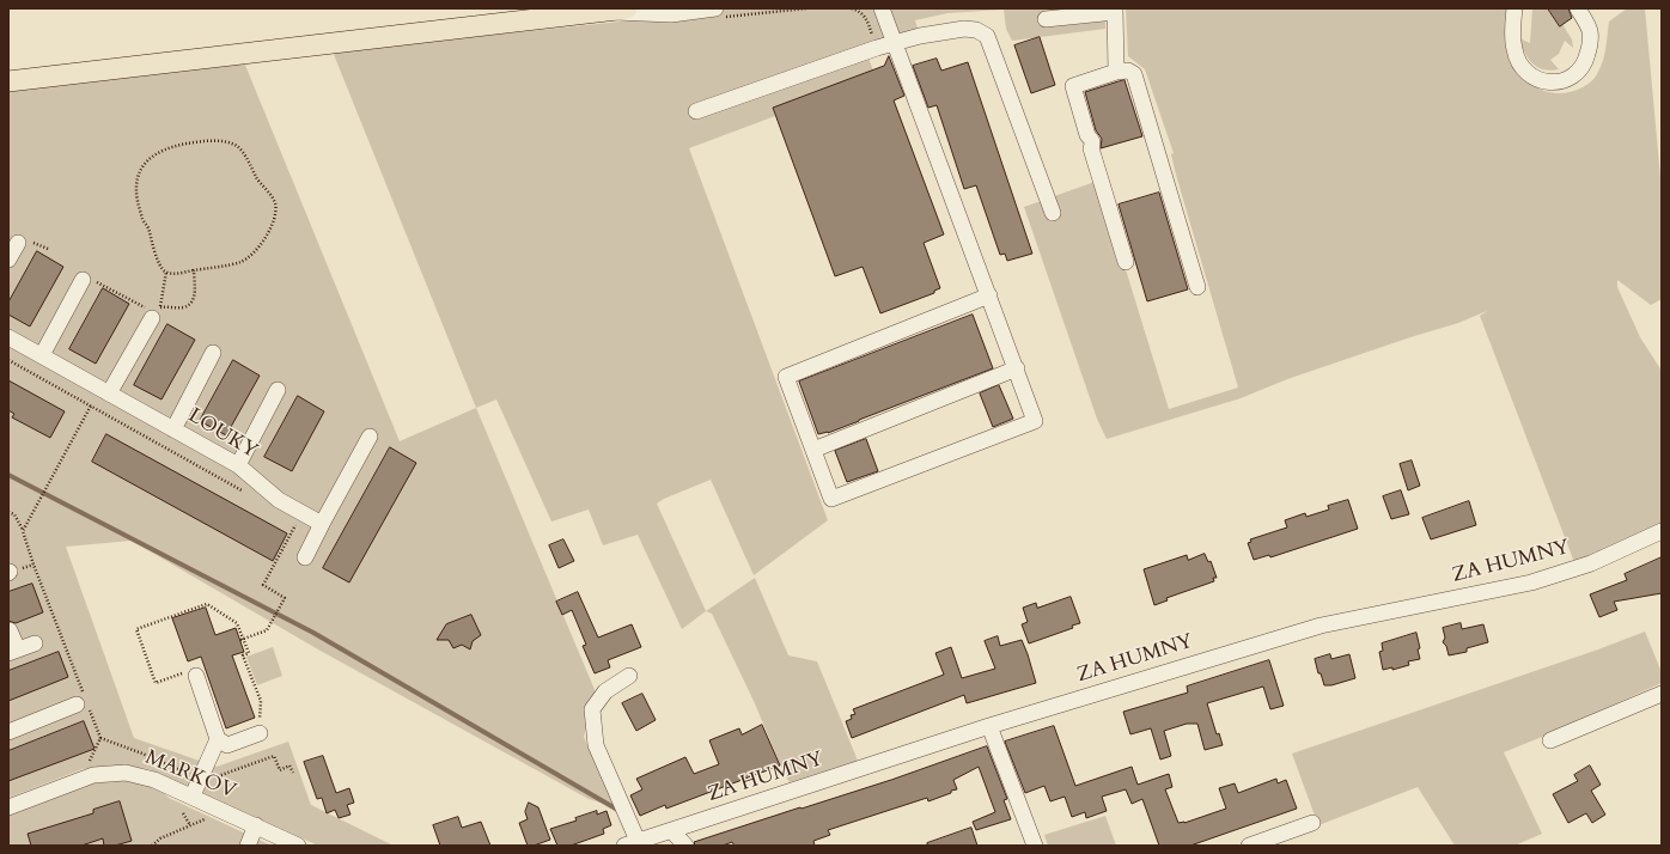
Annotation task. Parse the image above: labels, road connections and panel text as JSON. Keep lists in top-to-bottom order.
{
  "streets": {
    "street": ["LOUKY", "ZA HUMNY", "MARKOV"]
  }
}
